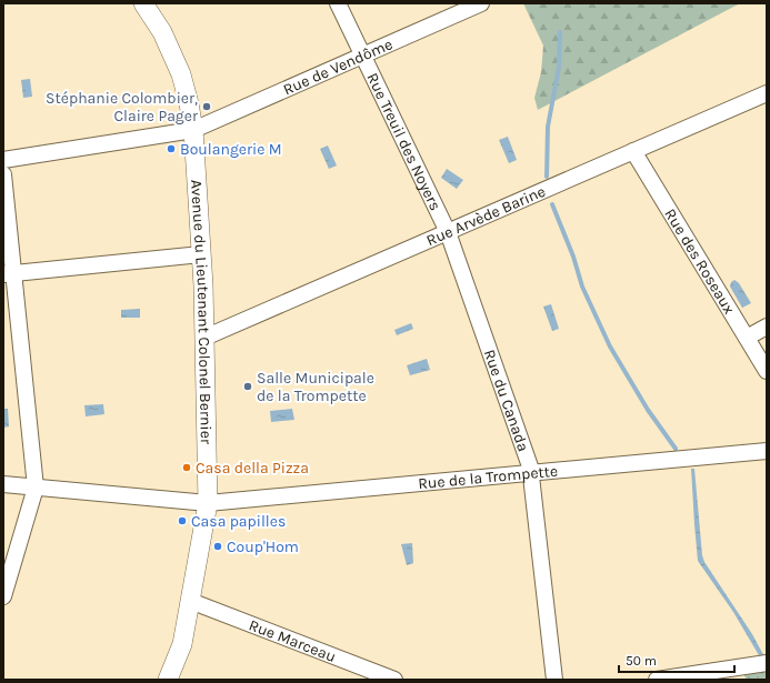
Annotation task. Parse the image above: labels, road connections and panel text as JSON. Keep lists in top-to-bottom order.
{
  "streets": {
    "street": [
      "Rue de Vendôme",
      "Rue Treuil des Noyers",
      "Rue Arvède Barine",
      "Rue des Roseaux",
      "Avenue du Lieutenant Colonel Bernier",
      "Rue du Canada",
      "Rue de la Trompette",
      "Rue Marceau"
    ]
  },
  "crossings": [
    ["Rue de Vendôme", "Rue Treuil des Noyers"],
    ["Rue de Vendôme", "Avenue du Lieutenant Colonel Bernier"],
    ["Rue Treuil des Noyers", "Rue Arvède Barine"],
    ["Rue Treuil des Noyers", "Rue du Canada"],
    ["Rue Arvède Barine", "Rue des Roseaux"],
    ["Rue Arvède Barine", "Avenue du Lieutenant Colonel Bernier"],
    ["Rue Arvède Barine", "Rue du Canada"],
    ["Avenue du Lieutenant Colonel Bernier", "Rue de la Trompette"],
    ["Avenue du Lieutenant Colonel Bernier", "Rue Marceau"],
    ["Rue du Canada", "Rue de la Trompette"]
  ],
  "places": [
    "Stéphanie Colombier, Claire Pager",
    "Boulangerie M",
    "Salle Municipale de la Trompette",
    "Casa della Pizza",
    "Casa papilles",
    "Coup'Hom"
  ],
  "scale_bar": "50 m"
}
